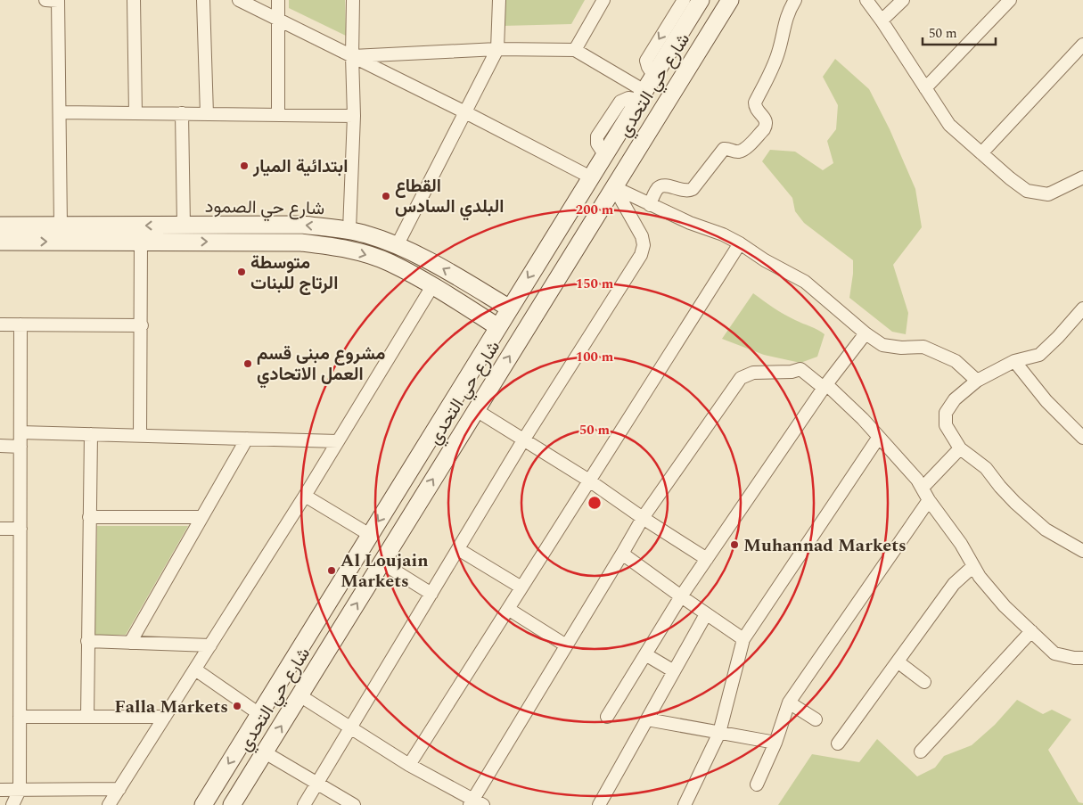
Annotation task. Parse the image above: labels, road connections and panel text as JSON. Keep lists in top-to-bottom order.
{
  "streets": {
    "main road": ["شارع حي التحدي", "شارع حي الصمود"]
  },
  "crossings": [
    ["شارع حي التحدي", "شارع حي الصمود"]
  ],
  "places": [
    "ابتدائية الميار",
    "القطاع البلدي السادس",
    "متوسطة الرتاج للبنات",
    "مشروع مبنى قسم العمل الاتحادي",
    "Muhannad Markets",
    "Al Loujain Markets",
    "Falla Markets"
  ],
  "scale_bar": "50 m",
  "rings": [
    "200 m",
    "150 m",
    "100 m",
    "50 m"
  ]
}
